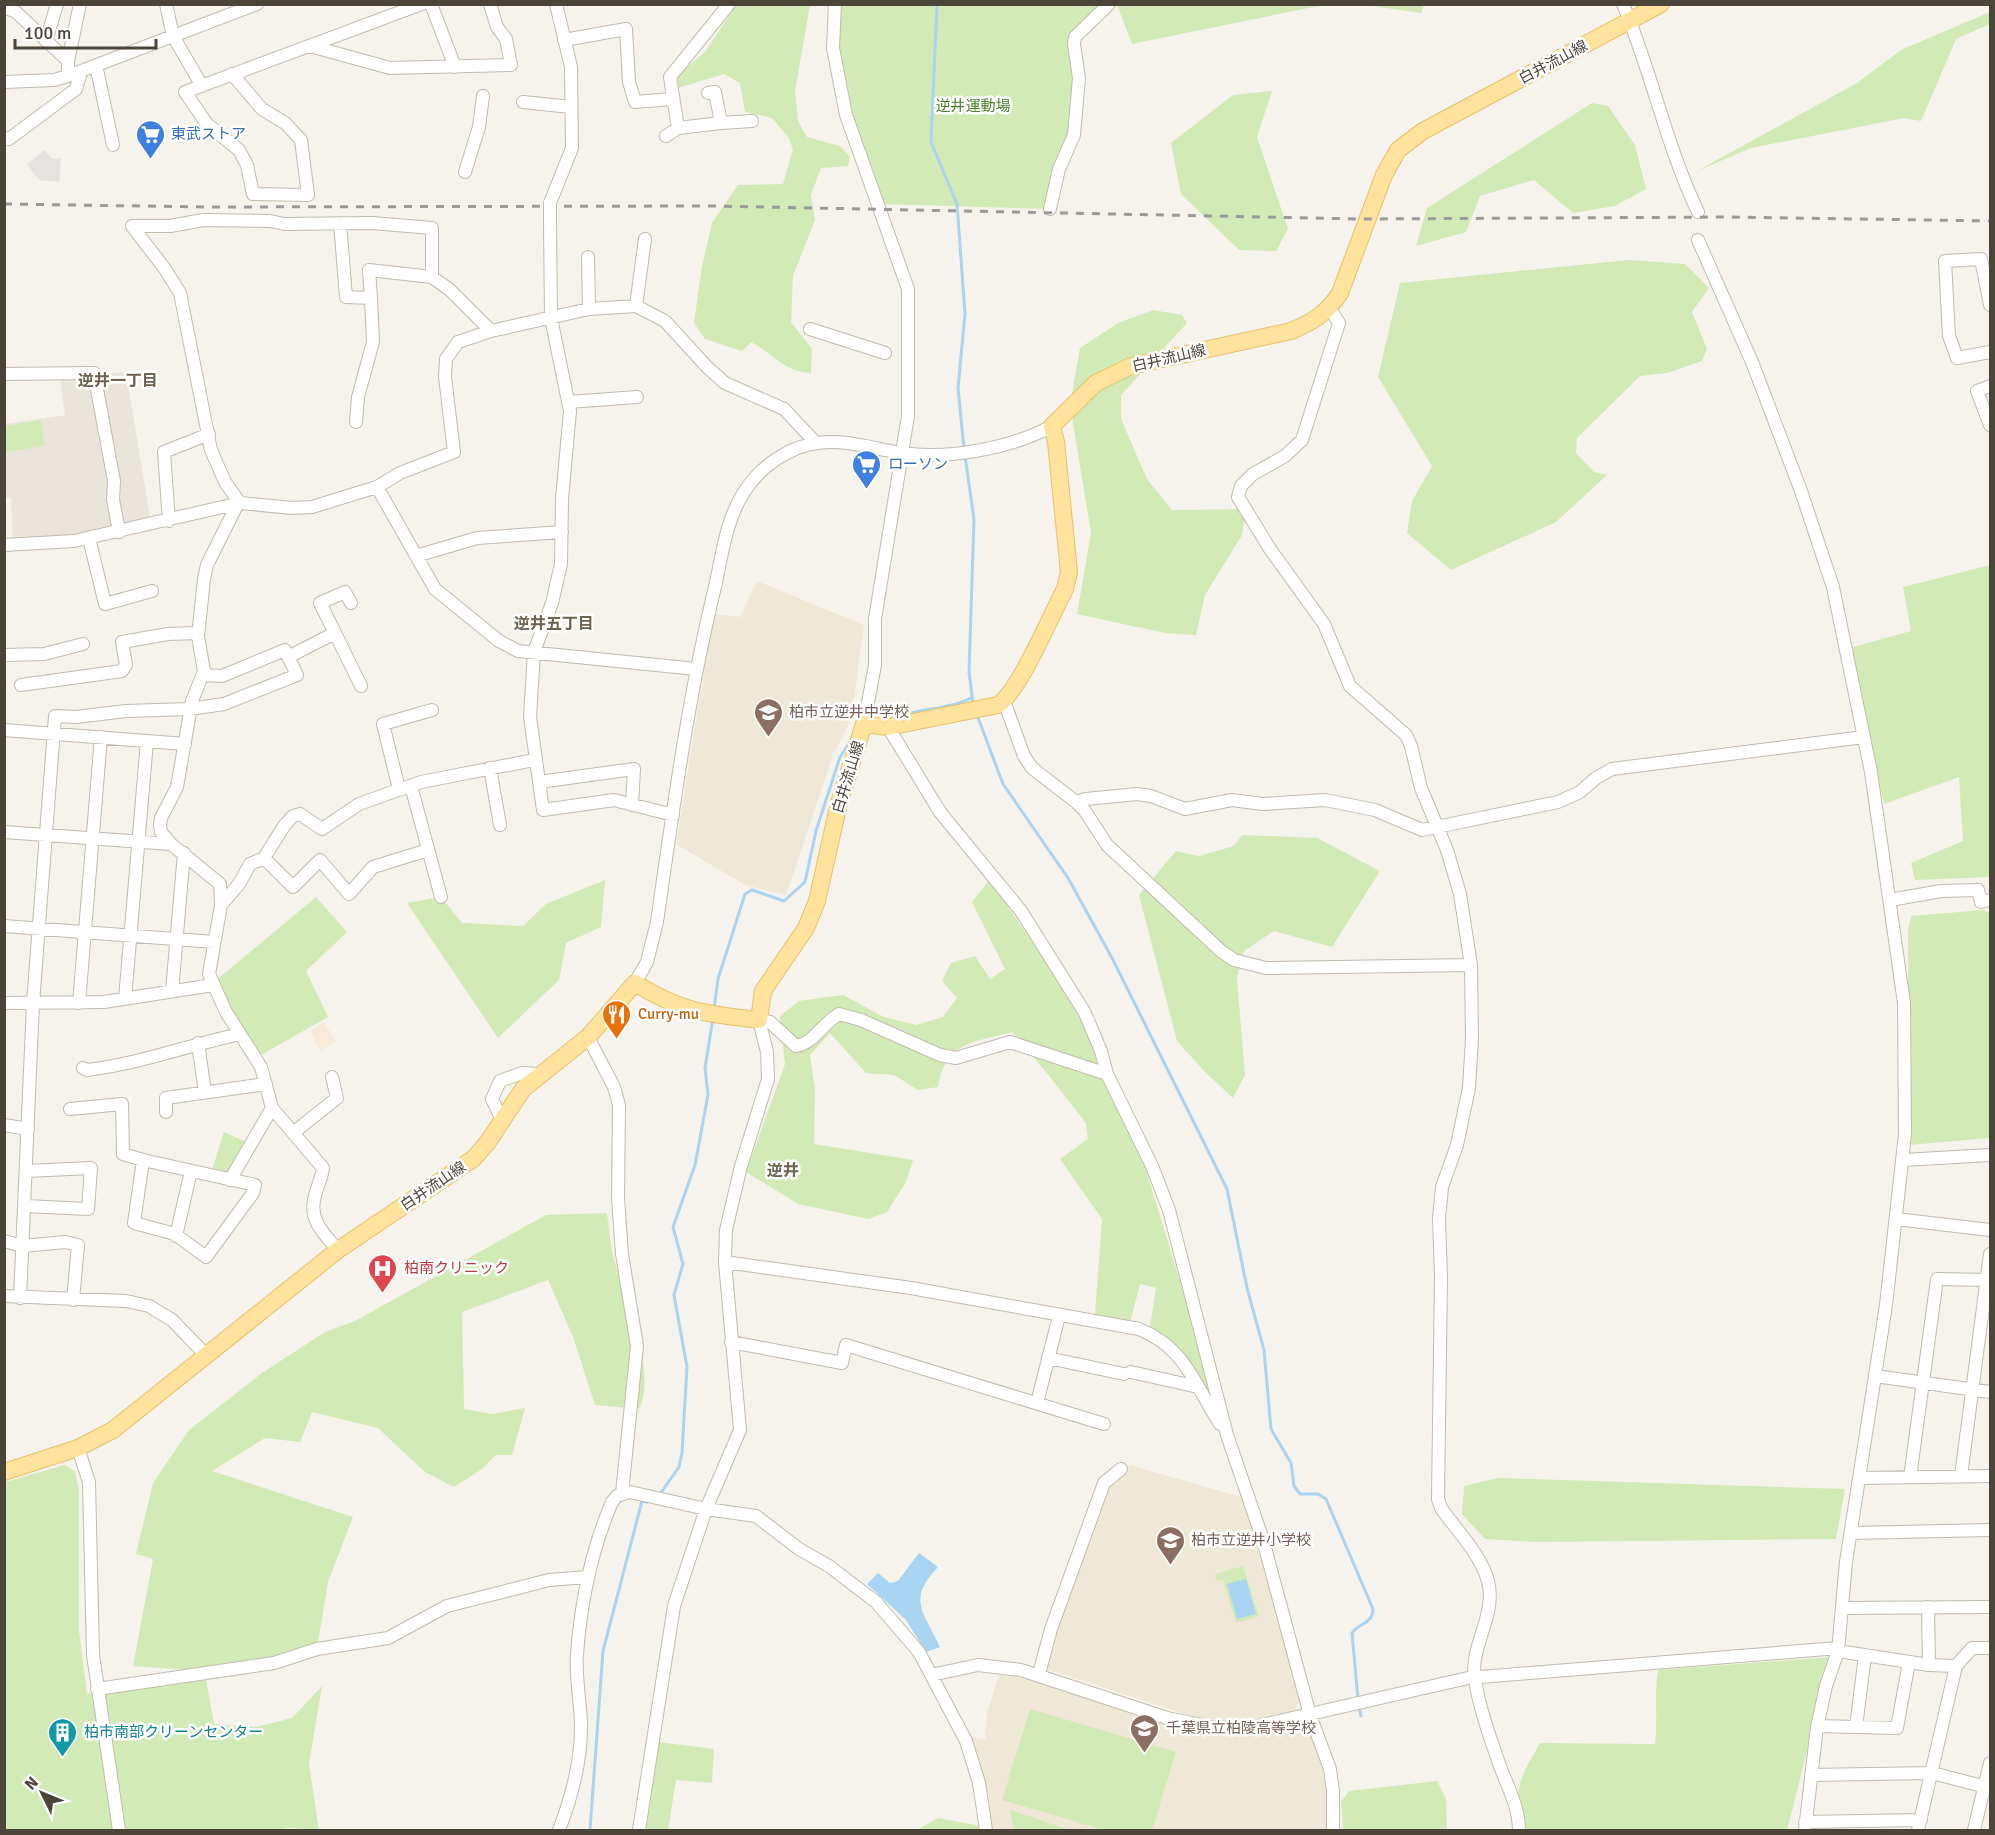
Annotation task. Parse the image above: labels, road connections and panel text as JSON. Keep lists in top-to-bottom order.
{
  "streets": {
    "main road": ["白井流山線"]
  },
  "districts": ["逆井一丁目", "逆井五丁目", "逆井"],
  "parks": ["逆井運動場"],
  "places": {
    "supermarket": ["東武ストア", "ローソン"],
    "school or university": ["柏市立逆井中学校", "柏市立逆井小学校", "千葉県立柏陵高等学校"],
    "restaurant": ["Curry-mu"],
    "hospital": ["柏南クリニック"],
    "building": ["柏市南部クリーンセンター"]
  },
  "scale_bar": "100 m",
  "north": "top left"
}
